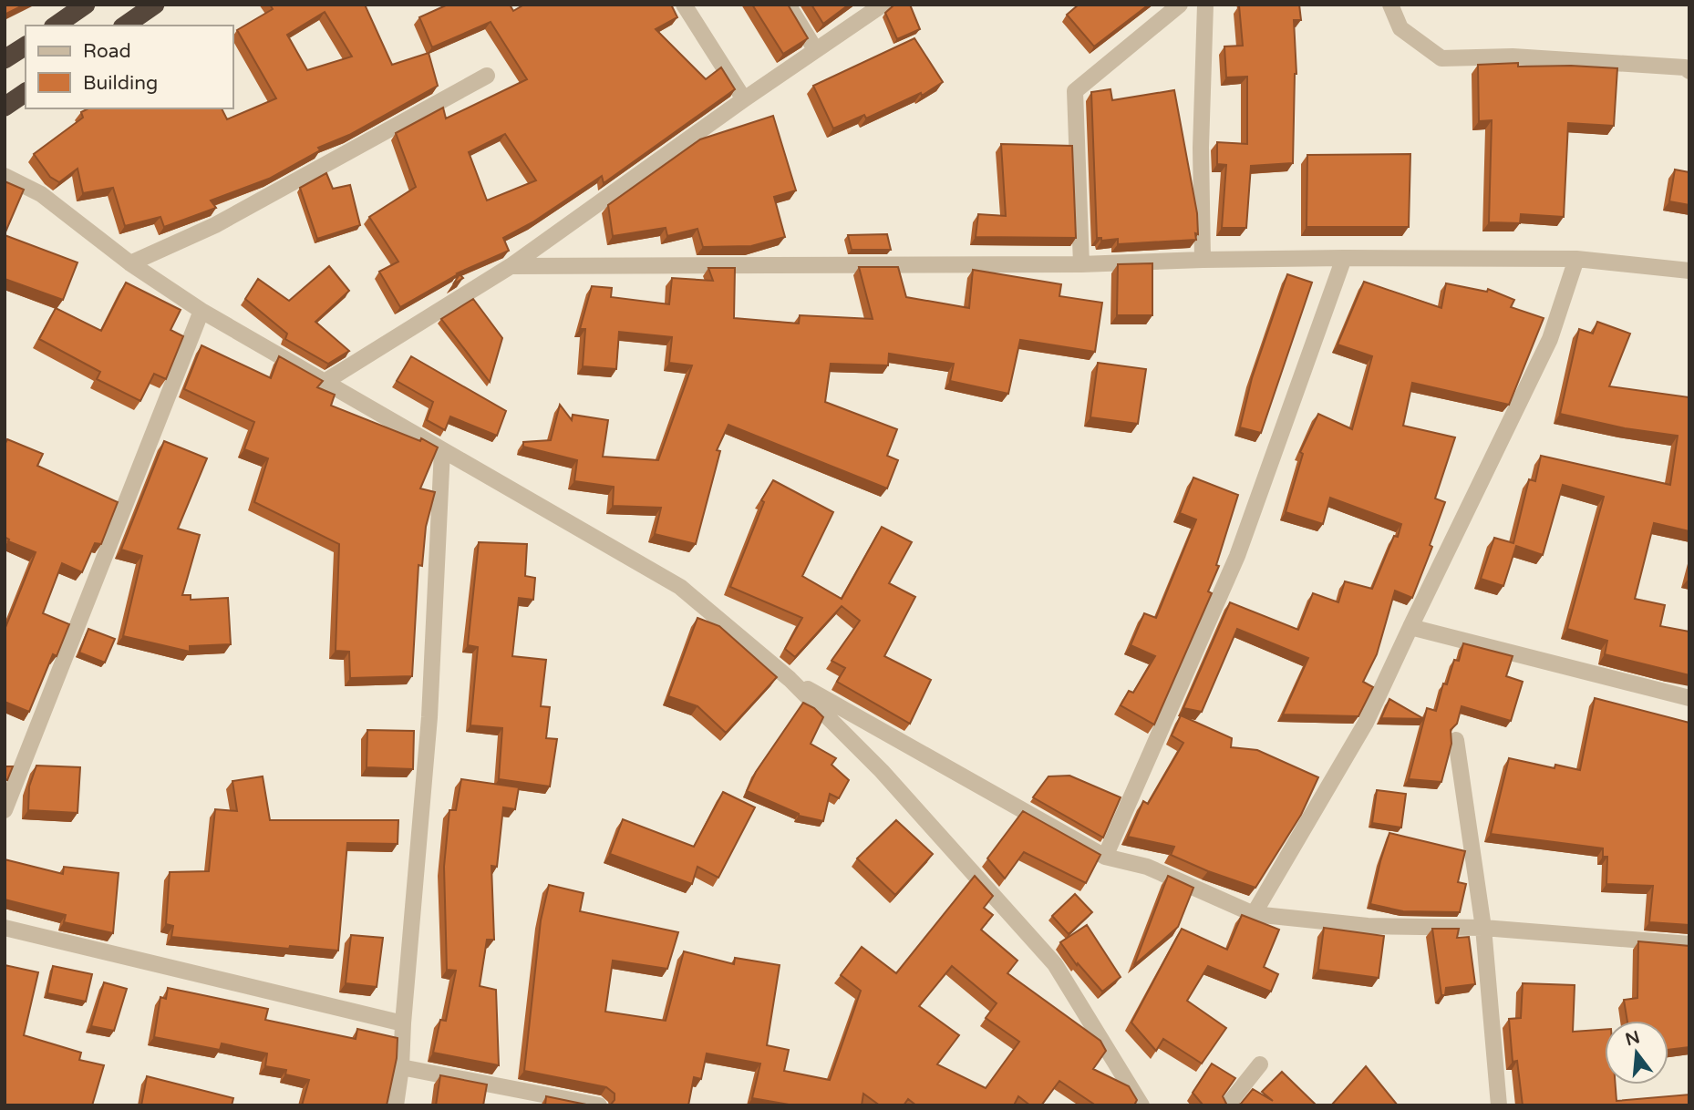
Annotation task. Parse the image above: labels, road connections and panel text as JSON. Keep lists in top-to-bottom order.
{
  "legend": ["Road", "Building"],
  "north": "top"
}
